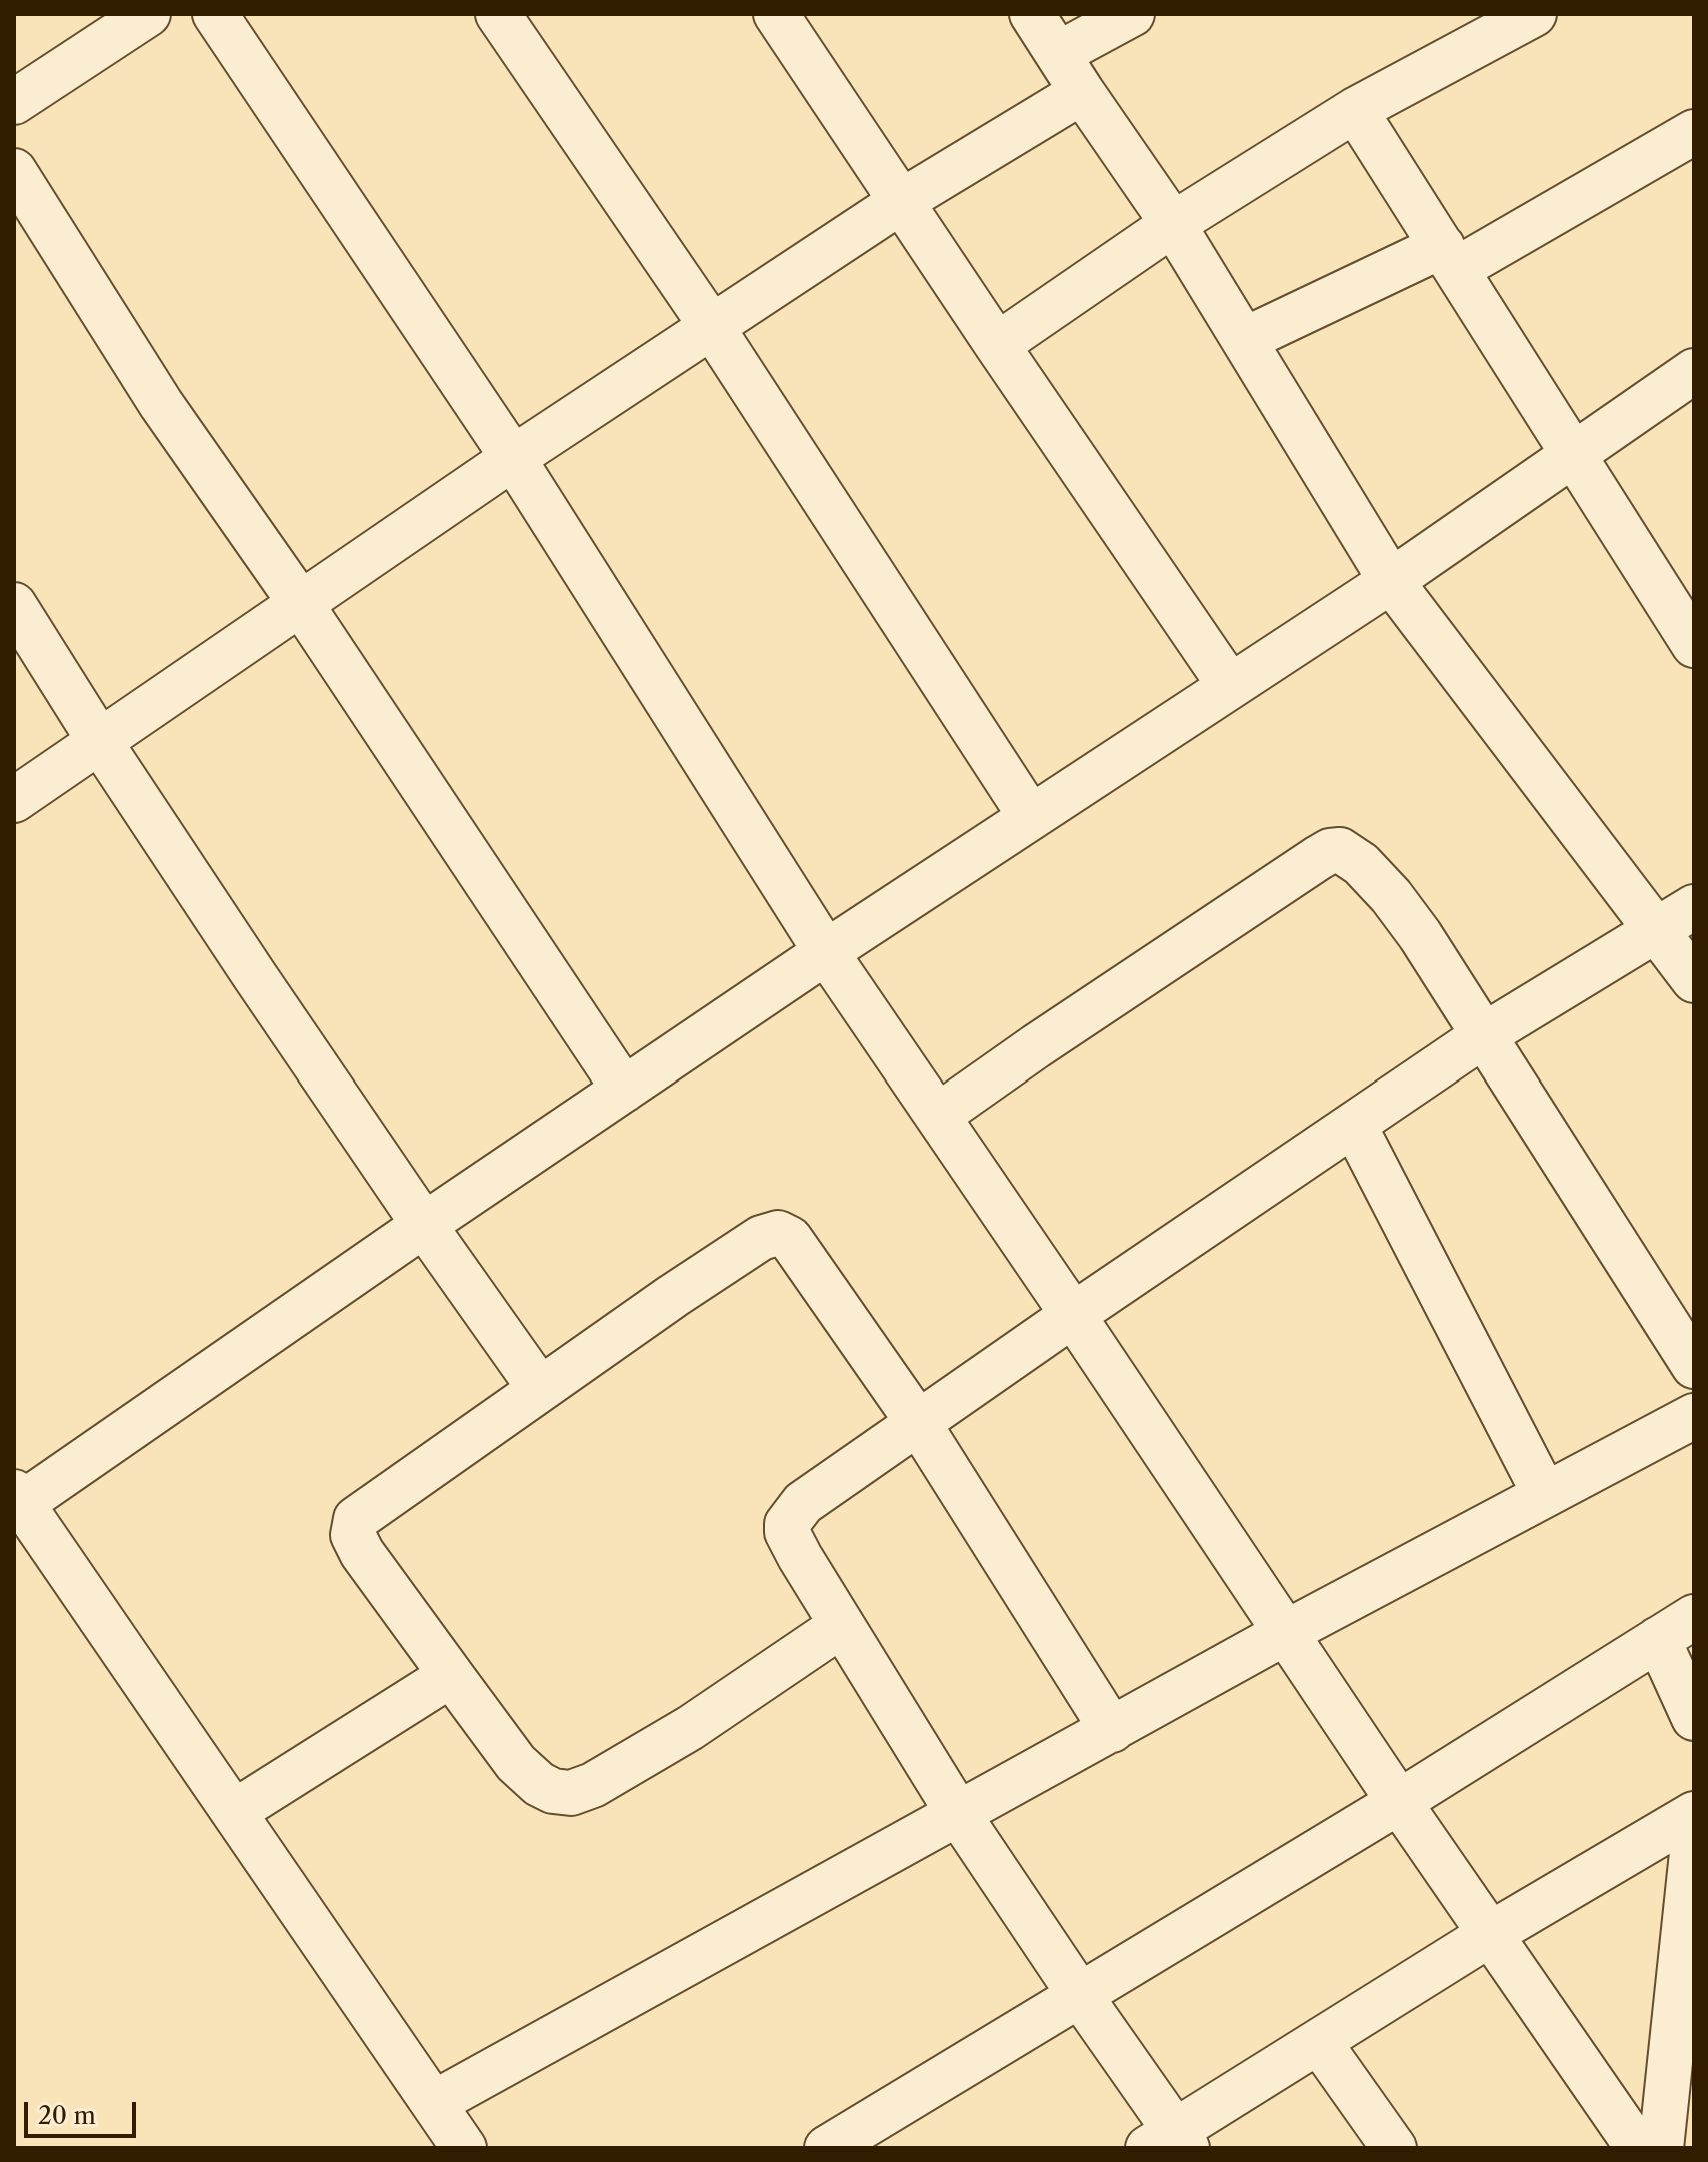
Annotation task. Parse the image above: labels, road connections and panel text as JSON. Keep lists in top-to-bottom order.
{
  "scale_bar": "20 m"
}
